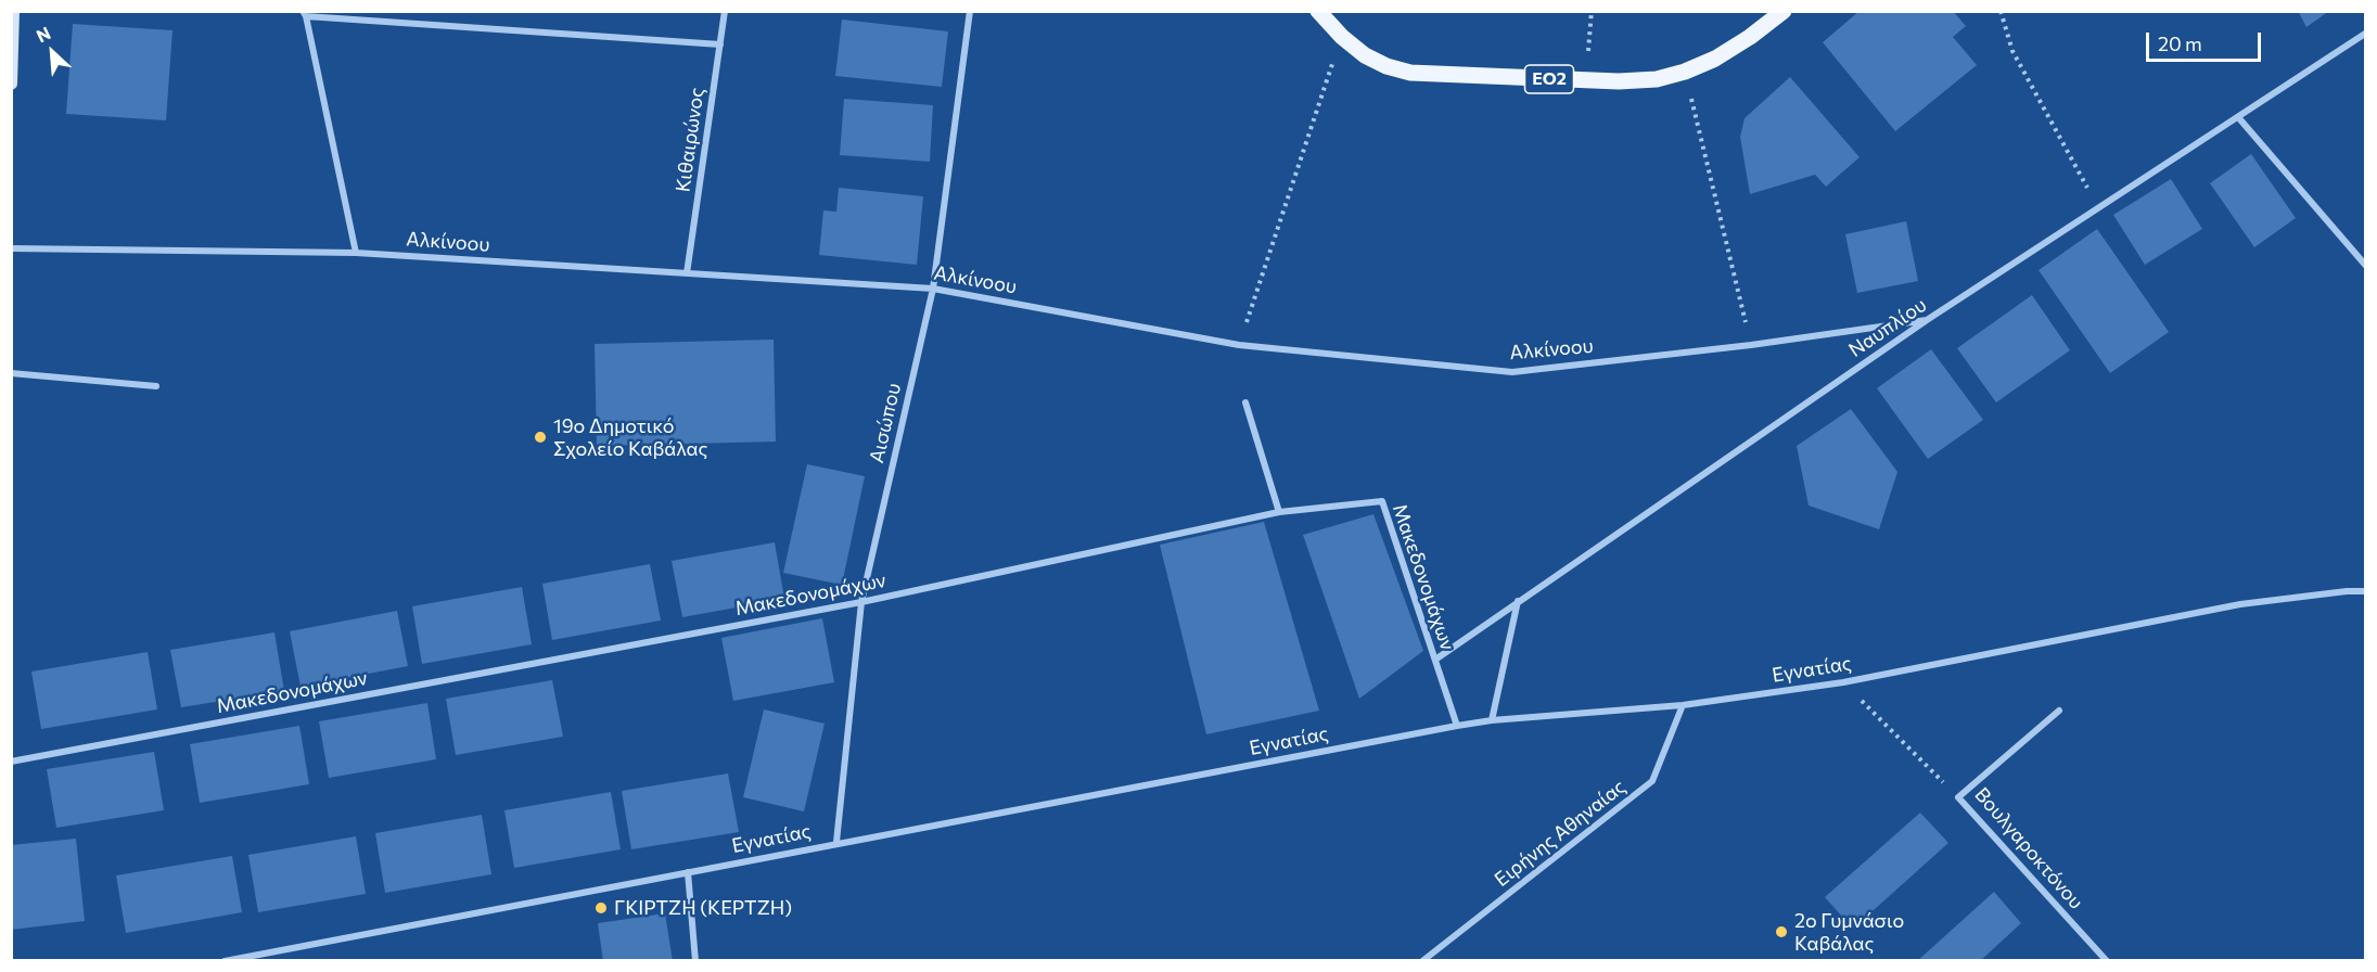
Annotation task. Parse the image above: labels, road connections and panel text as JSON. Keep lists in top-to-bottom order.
{
  "streets": {
    "main road": ["ΕΟ2"],
    "street": [
      "Κιθαιρώνος",
      "Αλκίνοου",
      "Ναυπλίου",
      "Αισώπου",
      "Μακεδονομάχων",
      "Εγνατίας",
      "Ειρήνης Αθηναίας",
      "Βουλγαροκτόνου"
    ]
  },
  "crossings": [
    ["Κιθαιρώνος", "Αλκίνοου"],
    ["Αλκίνοου", "Ναυπλίου"],
    ["Αλκίνοου", "Αισώπου"],
    ["Ναυπλίου", "Μακεδονομάχων"],
    ["Αισώπου", "Μακεδονομάχων"],
    ["Αισώπου", "Εγνατίας"],
    ["Μακεδονομάχων", "Εγνατίας"],
    ["Εγνατίας", "Ειρήνης Αθηναίας"]
  ],
  "places": ["19ο Δημοτικό Σχολείο Καβάλας", "ΓΚΙΡΤΖΗ (ΚΕΡΤΖΗ)", "2ο Γυμνάσιο Καβάλας"],
  "scale_bar": "20 m",
  "north": "top left"
}
